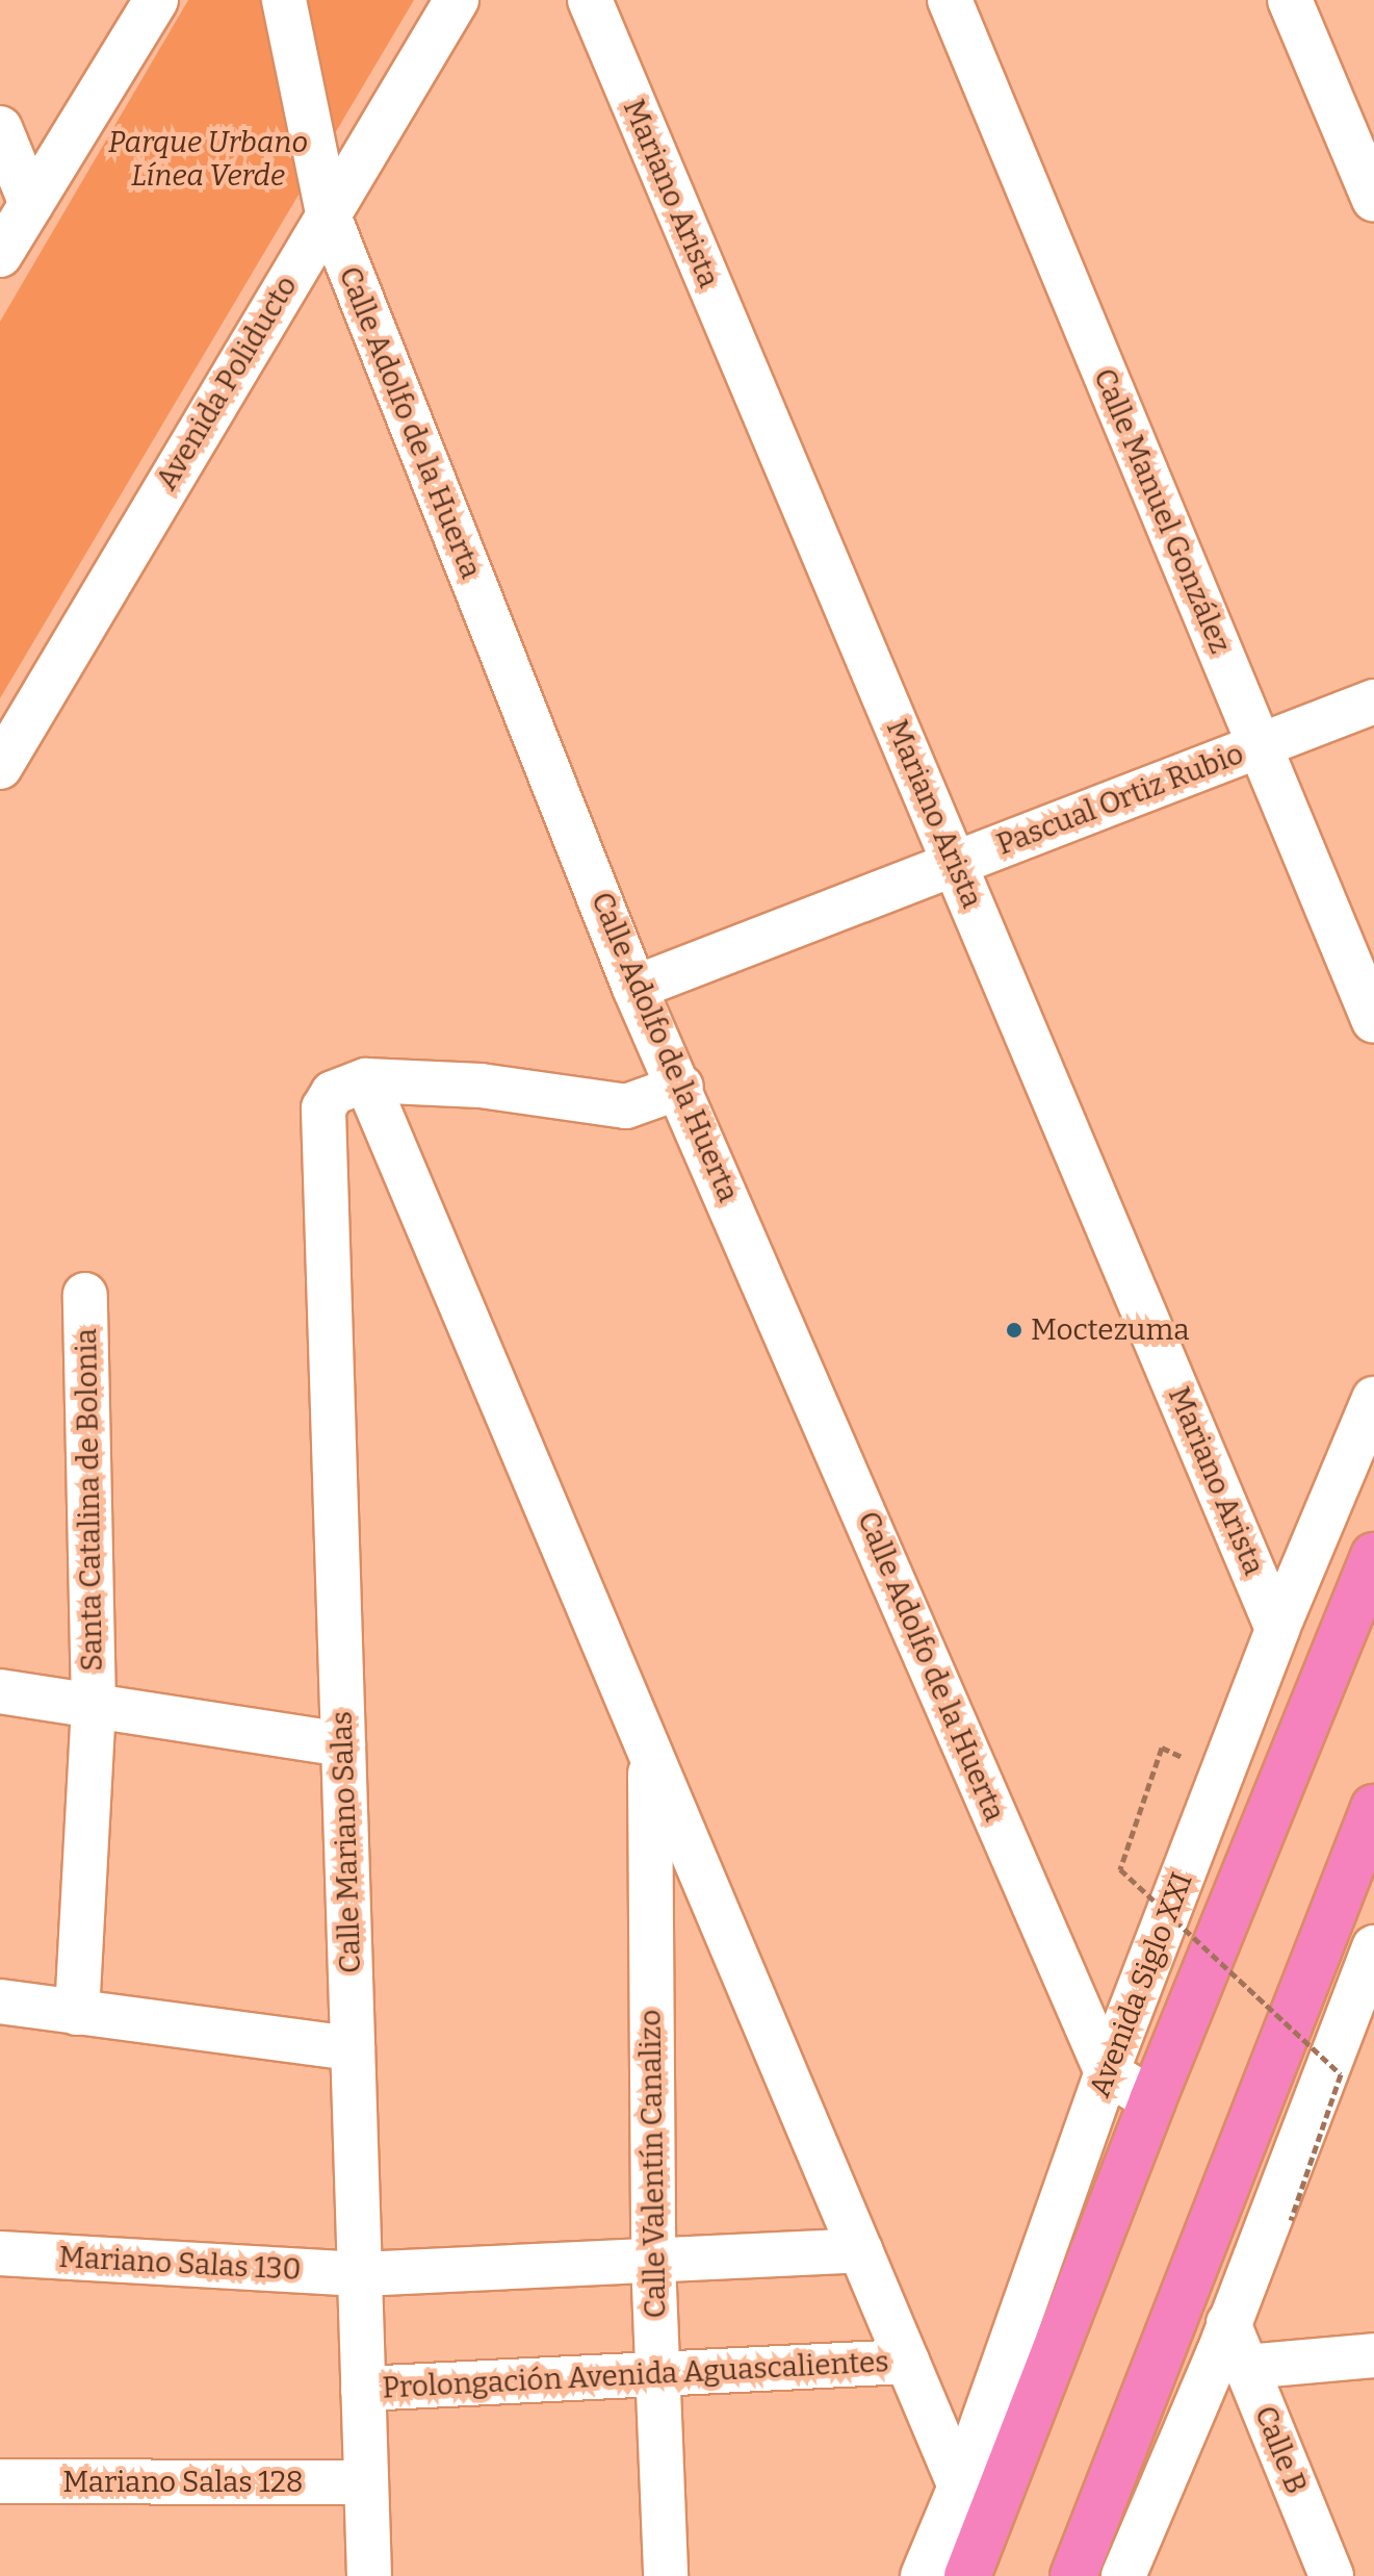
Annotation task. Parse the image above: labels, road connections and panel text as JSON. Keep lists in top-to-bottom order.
{
  "streets": {
    "highway": ["Avenida Siglo XXI"],
    "street": [
      "Mariano Arista",
      "Avenida Poliducto",
      "Calle Adolfo de la Huerta",
      "Calle Manuel González",
      "Pascual Ortiz Rubio",
      "Santa Catalina de Bolonia",
      "Calle Mariano Salas",
      "Calle Valentín Canalizo",
      "Mariano Salas 130",
      "Prolongación Avenida Aguascalientes",
      "Calle B",
      "Mariano Salas 128"
    ]
  },
  "crossings": [
    ["Mariano Arista", "Pascual Ortiz Rubio"],
    ["Mariano Arista", "Avenida Siglo XXI"],
    ["Avenida Poliducto", "Calle Adolfo de la Huerta"],
    ["Calle Adolfo de la Huerta", "Pascual Ortiz Rubio"],
    ["Calle Adolfo de la Huerta", "Avenida Siglo XXI"],
    ["Calle Manuel González", "Pascual Ortiz Rubio"],
    ["Calle Mariano Salas", "Mariano Salas 130"],
    ["Calle Mariano Salas", "Prolongación Avenida Aguascalientes"],
    ["Calle Mariano Salas", "Mariano Salas 128"],
    ["Calle Valentín Canalizo", "Prolongación Avenida Aguascalientes"]
  ],
  "parks": ["Parque Urbano Línea Verde"],
  "places": ["Moctezuma"]
}
